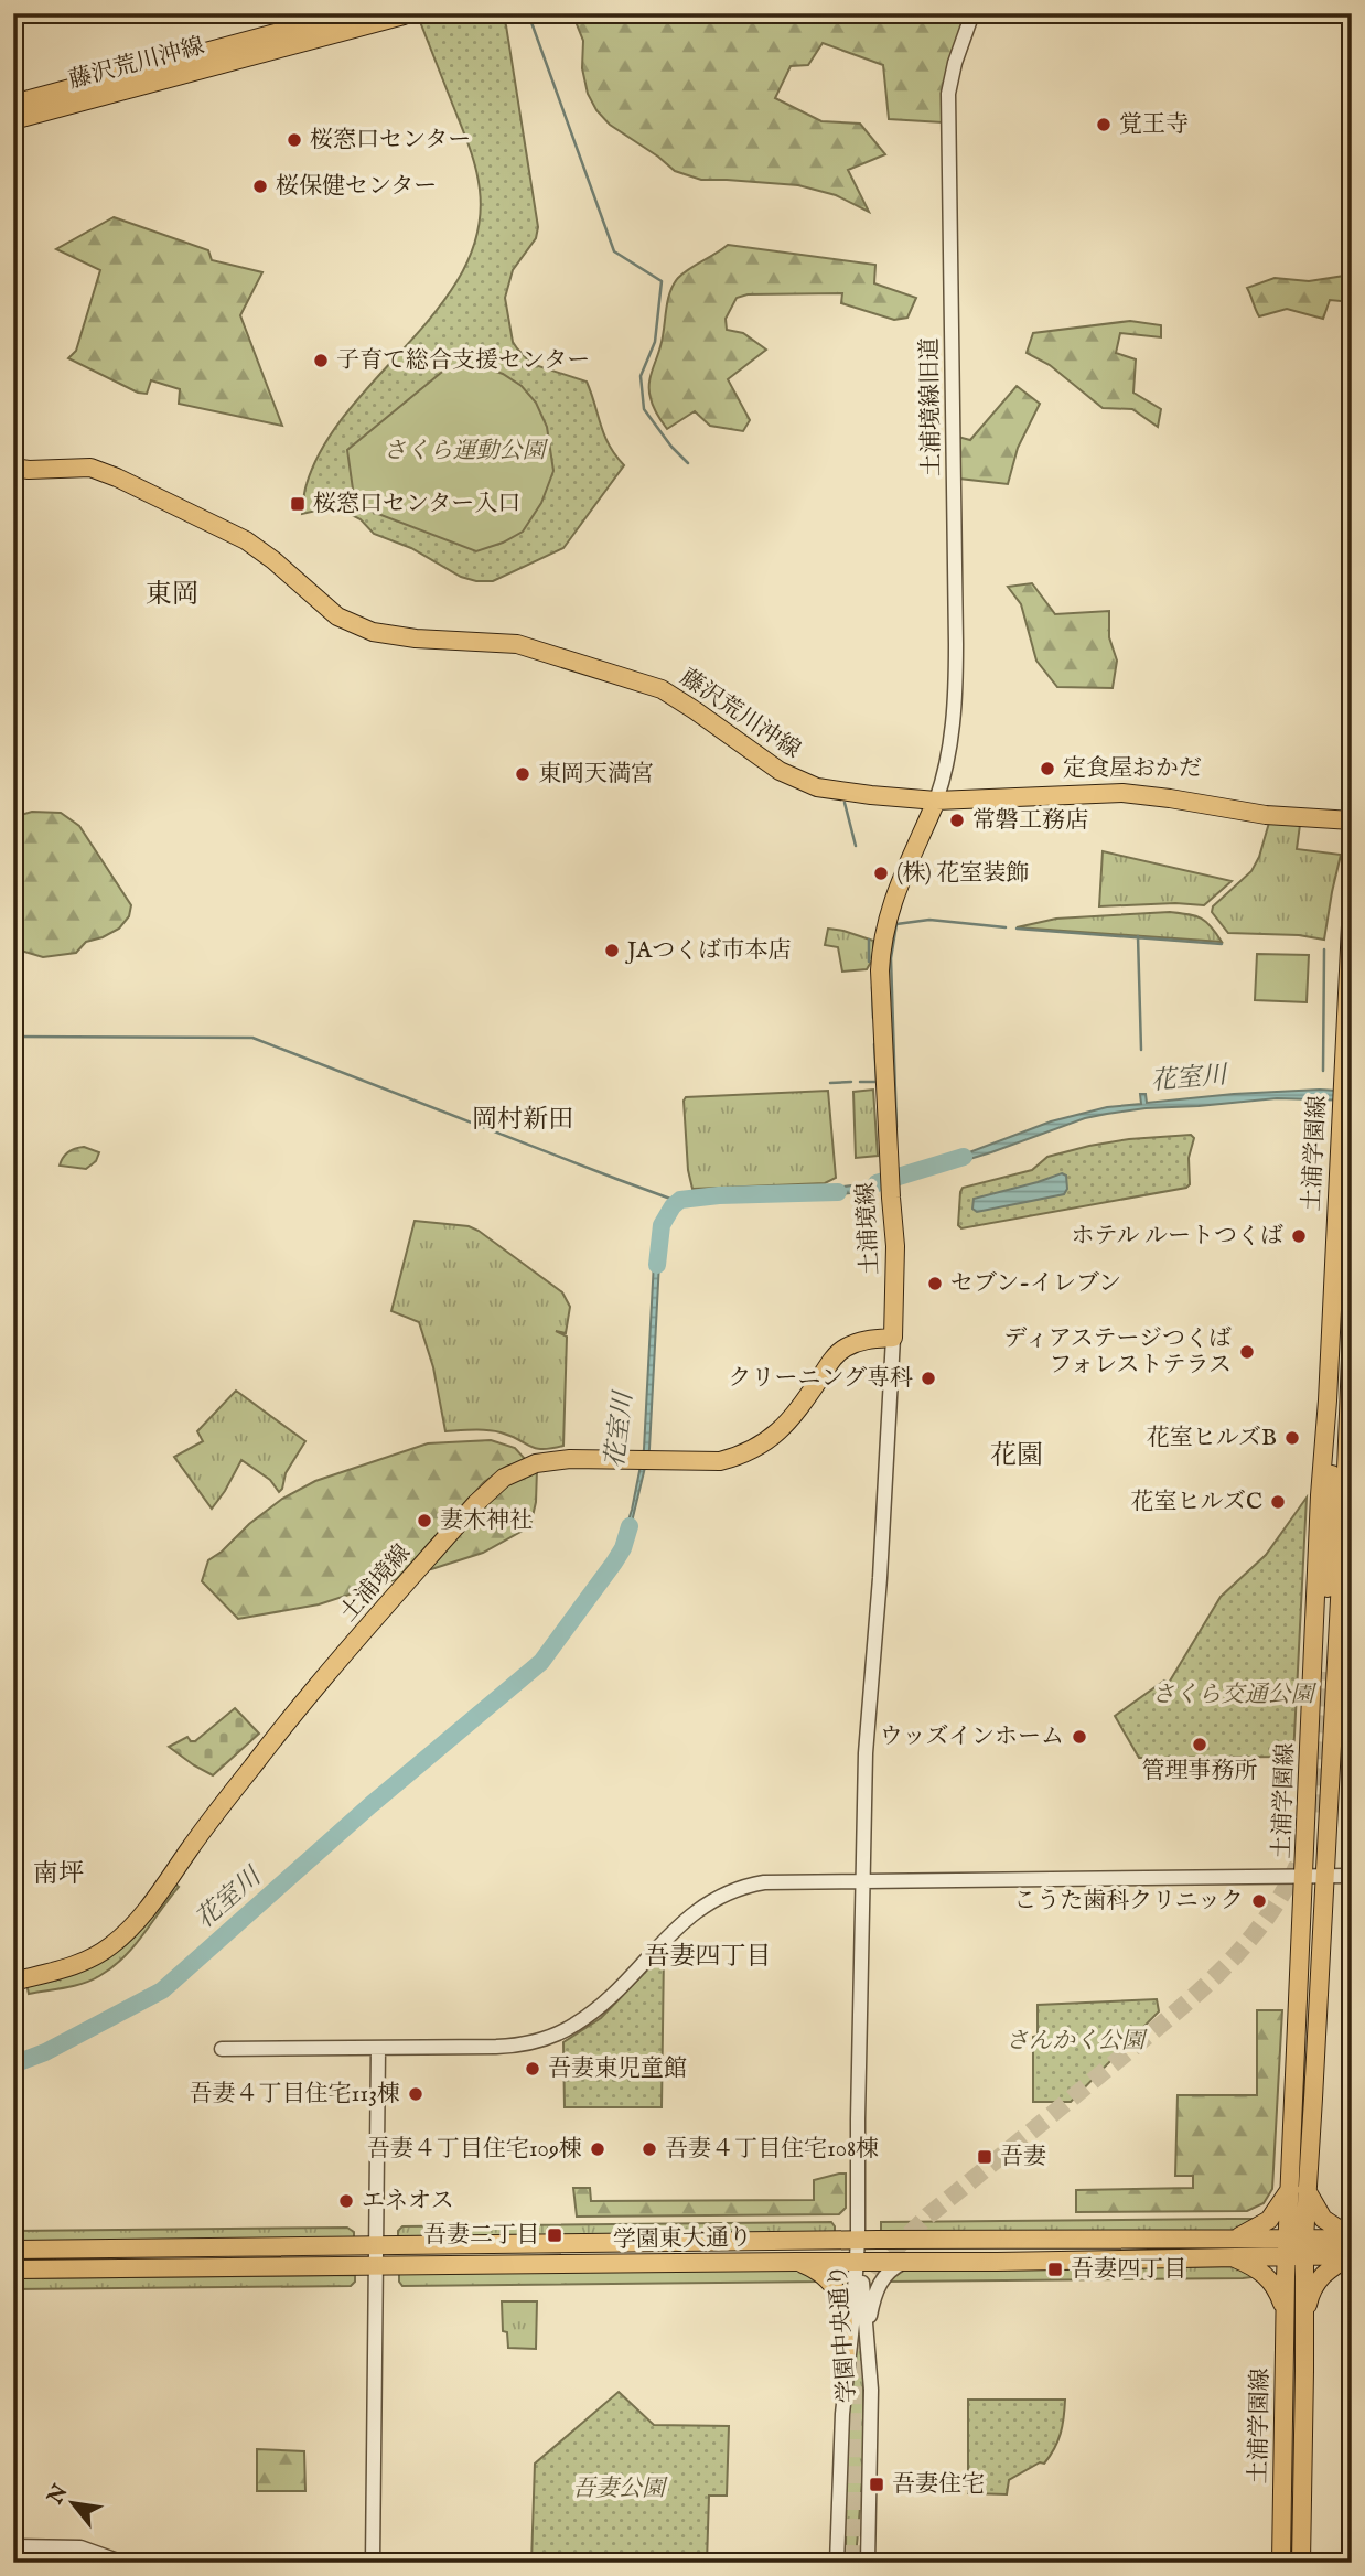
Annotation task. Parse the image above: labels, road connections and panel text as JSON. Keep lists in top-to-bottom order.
{
  "streets": {
    "main road": [
      "藤沢荒川沖線",
      "土浦学園線",
      "土浦境線",
      "学園東大通り"
    ],
    "street": ["土浦境線旧道", "学園中央通り"]
  },
  "crossings": [
    ["藤沢荒川沖線", "土浦境線旧道"],
    ["藤沢荒川沖線", "土浦境線"],
    ["土浦境線旧道", "土浦境線"],
    ["土浦学園線", "学園東大通り"],
    ["土浦境線", "学園中央通り"],
    ["学園東大通り", "学園中央通り"]
  ],
  "districts": [
    "東岡",
    "岡村新田",
    "花園",
    "南坪",
    "吾妻四丁目"
  ],
  "water": ["花室川"],
  "parks": [
    "さくら運動公園",
    "さくら交通公園",
    "さんかく公園",
    "吾妻公園"
  ],
  "places": {
    "other": [
      "覚王寺",
      "桜窓口センター",
      "桜保健センター",
      "子育て総合支援センター",
      "定食屋おかだ",
      "東岡天満宮",
      "常磐工務店",
      "(株) 花室装飾",
      "JAつくば市本店",
      "ホテル ルートつくば",
      "セブン-イレブン",
      "ディアステージつくば フォレストテラス",
      "クリーニング専科",
      "花室ヒルズB",
      "花室ヒルズC",
      "妻木神社",
      "ウッズインホーム",
      "管理事務所",
      "こうた歯科クリニック",
      "吾妻東児童館",
      "吾妻４丁目住宅113棟",
      "吾妻４丁目住宅109棟",
      "吾妻４丁目住宅108棟",
      "エネオス"
    ],
    "transit": [
      "桜窓口センター入口",
      "吾妻",
      "吾妻二丁目",
      "吾妻四丁目",
      "吾妻住宅"
    ]
  },
  "north": "top left"
}
